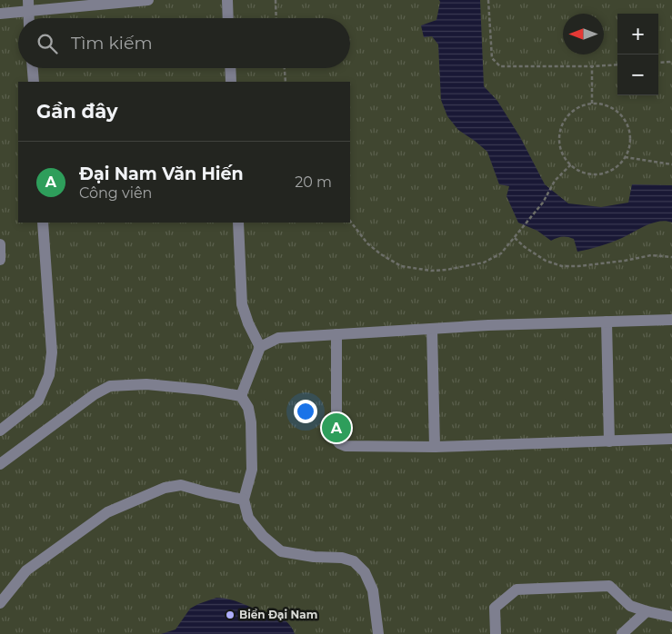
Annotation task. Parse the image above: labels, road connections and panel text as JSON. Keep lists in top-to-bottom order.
{
  "places": ["Biển Đại Nam"],
  "north": "left",
  "page": {
    "map_buttons": ["+", "−"],
    "search": "Tìm kiếm",
    "heading": "Gần đây",
    "list": [
      {
        "mark": "A",
        "name": "Đại Nam Văn Hiến",
        "note": "Công viên",
        "value": "20 m"
      }
    ],
    "pins": "A"
  }
}
